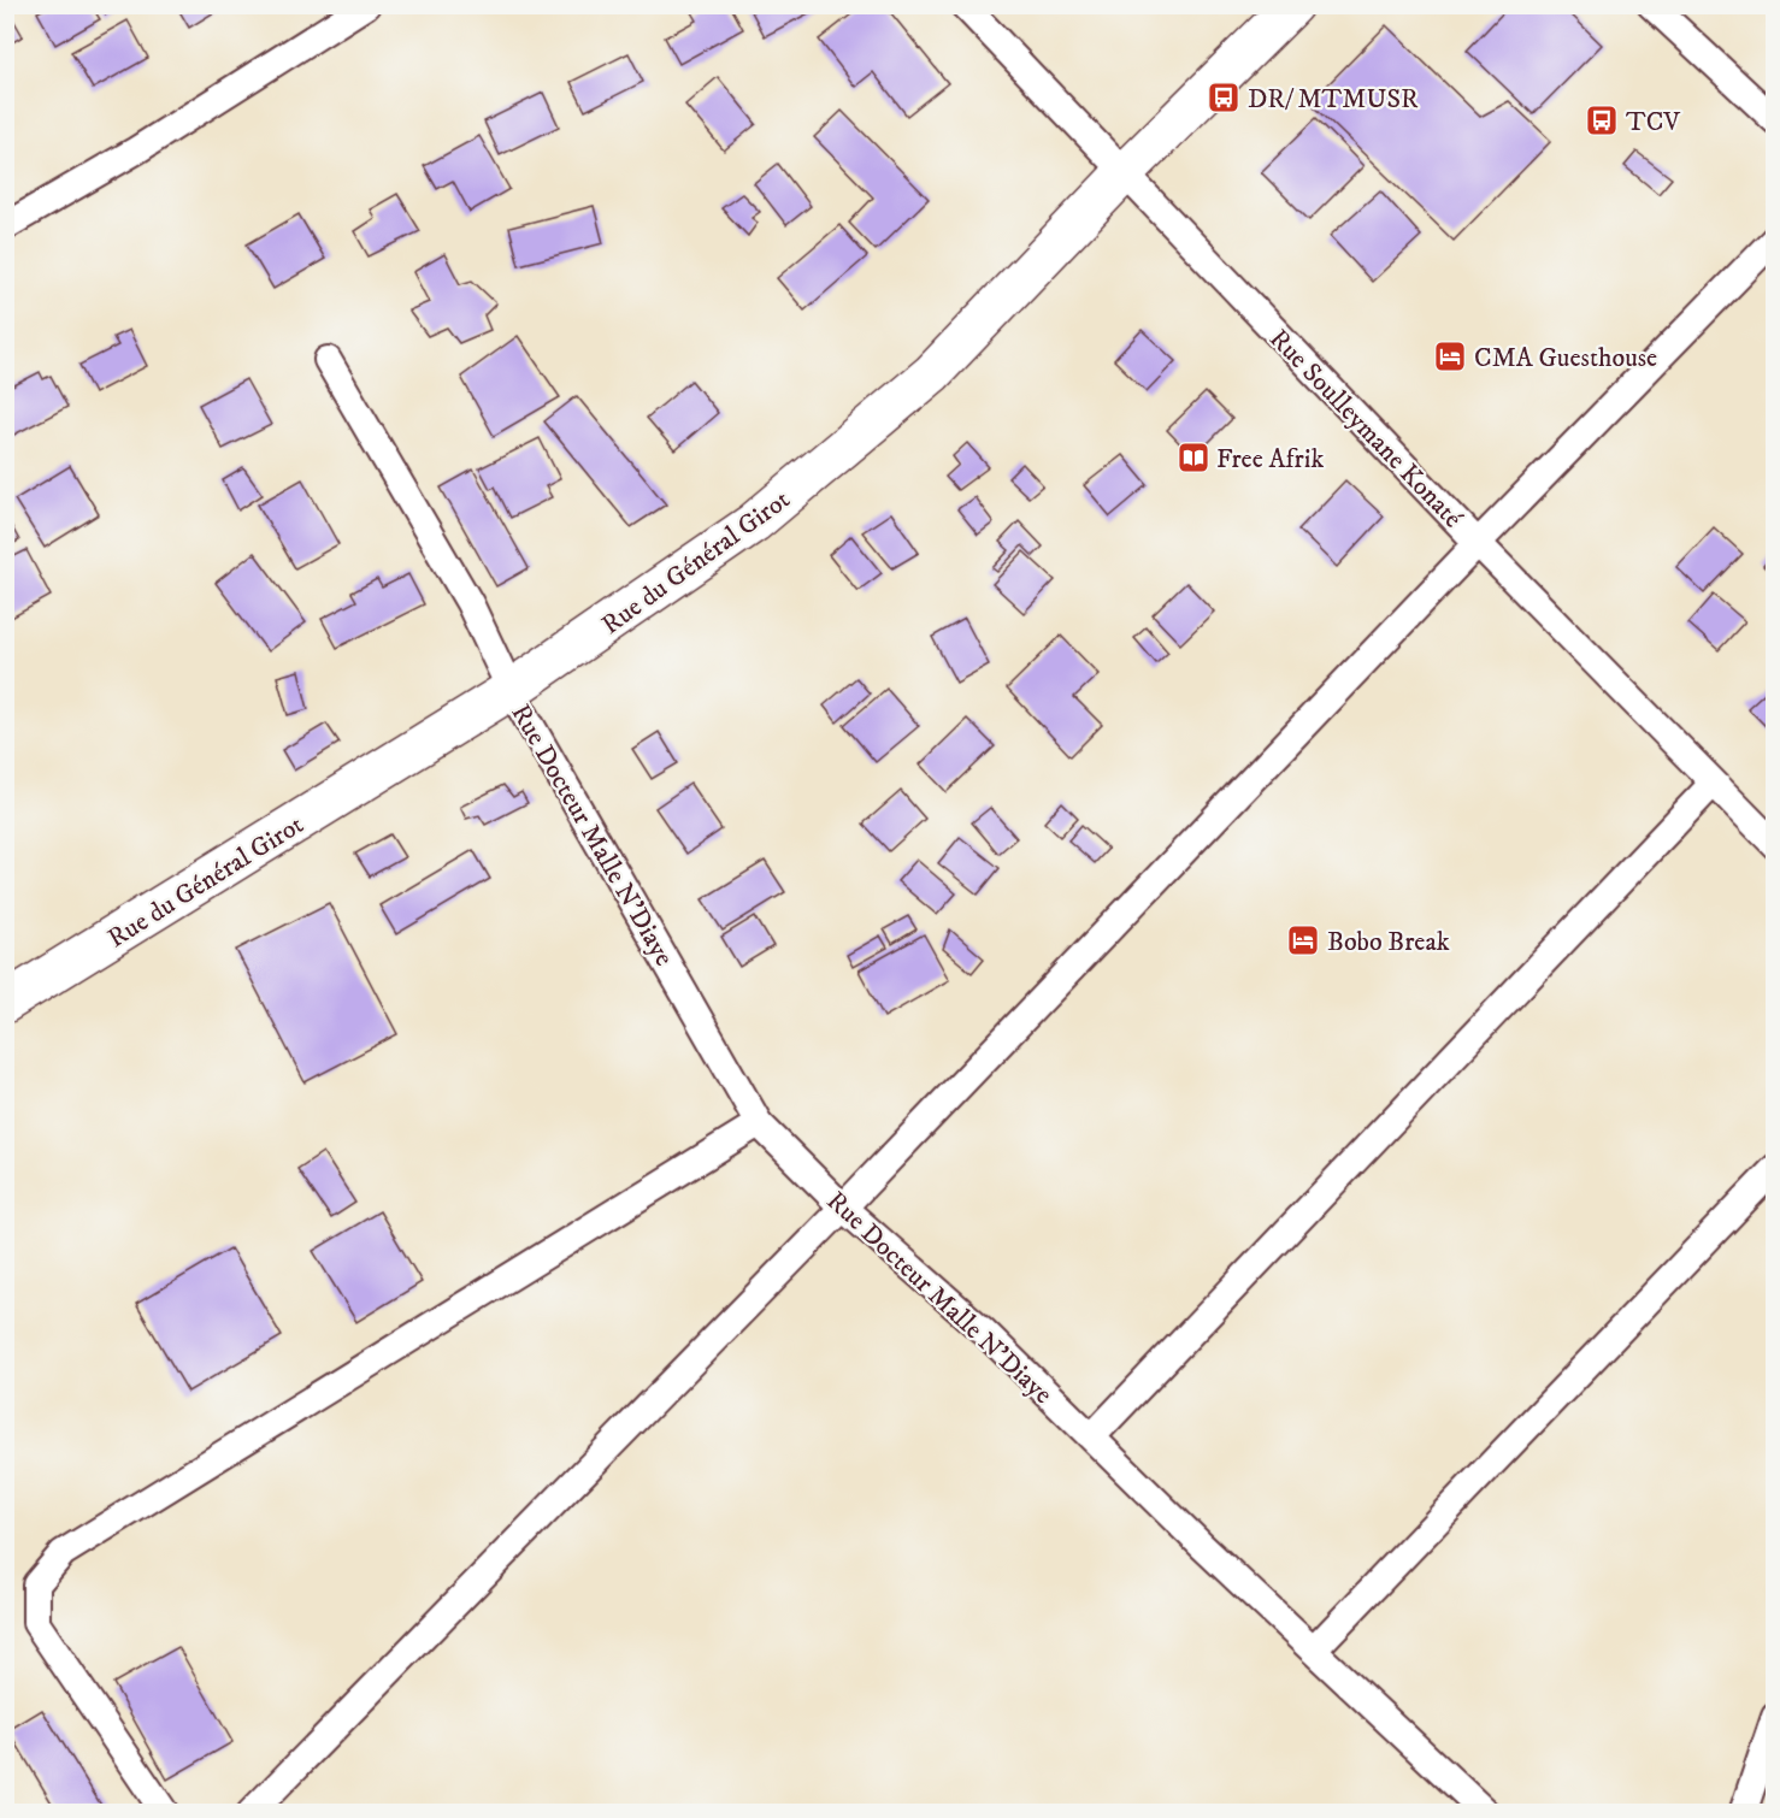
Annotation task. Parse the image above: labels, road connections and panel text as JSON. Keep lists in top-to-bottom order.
{
  "streets": {
    "highway": ["Rue du Général Girot"],
    "street": ["Rue Soulleymane Konaté", "Rue Docteur Malle N'Diaye"]
  },
  "crossings": [
    ["Rue Soulleymane Konaté", "Rue du Général Girot"],
    ["Rue du Général Girot", "Rue Docteur Malle N'Diaye"]
  ],
  "places": {
    "bus stop": ["DR/ MTMUSR", "TCV"],
    "hotel": ["CMA Guesthouse", "Bobo Break"],
    "library": ["Free Afrik"]
  }
}
